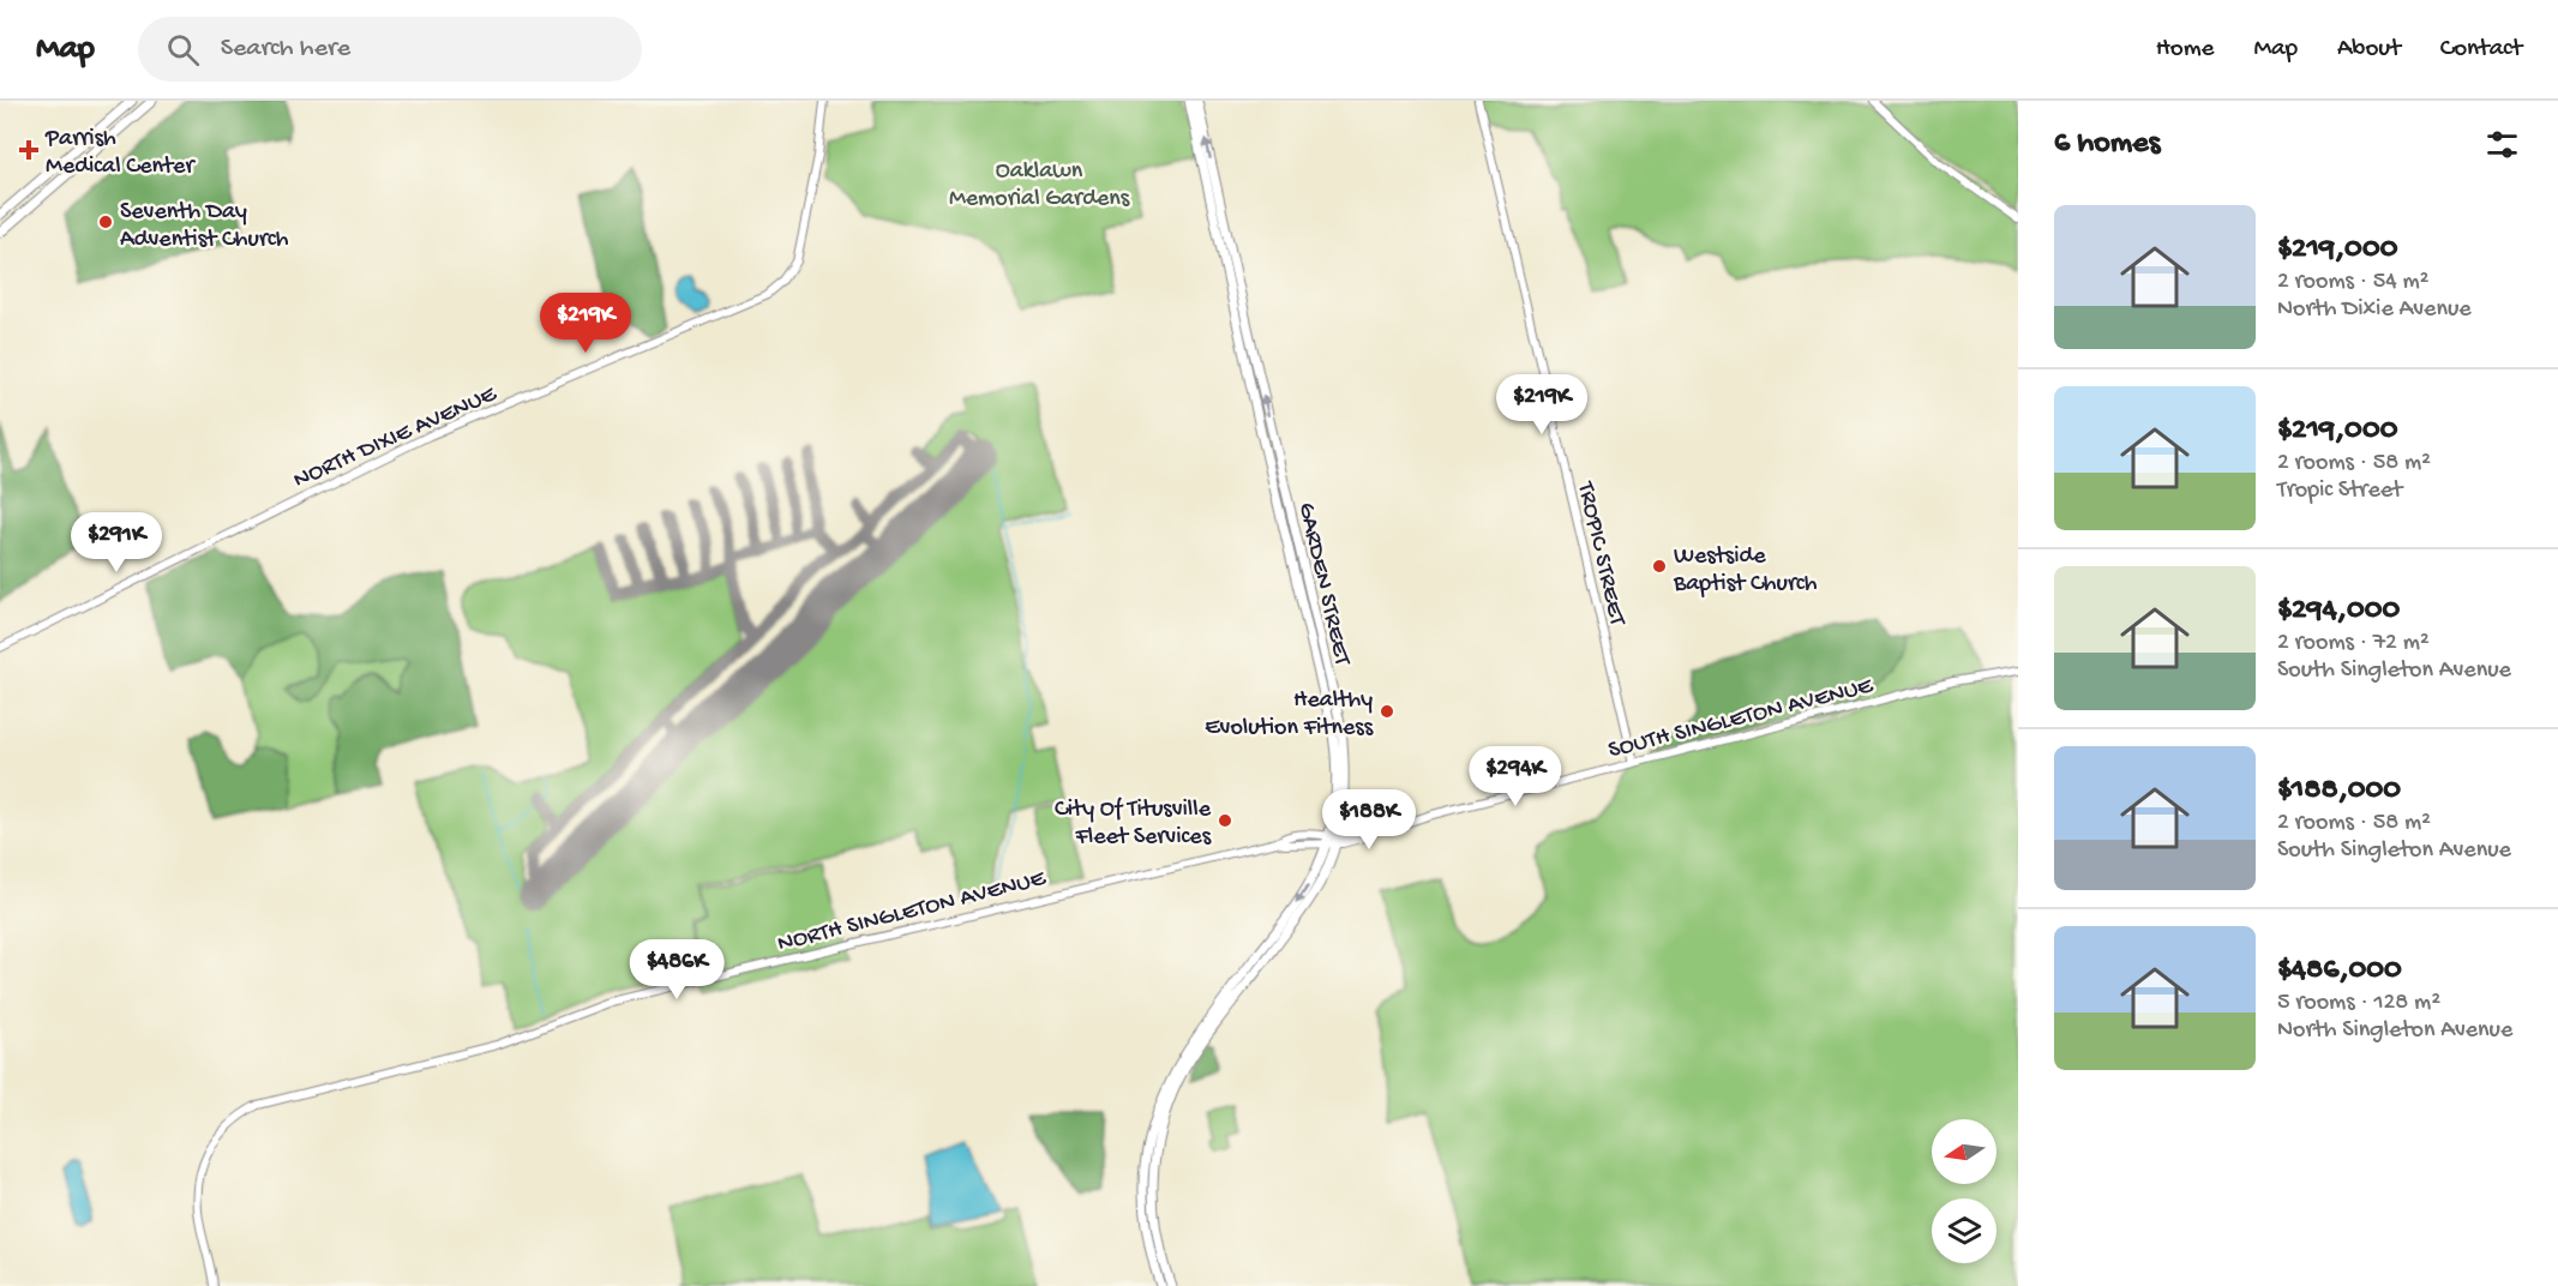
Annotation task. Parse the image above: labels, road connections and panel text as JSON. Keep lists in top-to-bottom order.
{
  "streets": {
    "main road": ["GARDEN STREET"],
    "street": [
      "NORTH DIXIE AVENUE",
      "TROPIC STREET",
      "SOUTH SINGLETON AVENUE",
      "NORTH SINGLETON AVENUE"
    ]
  },
  "crossings": [
    ["TROPIC STREET", "SOUTH SINGLETON AVENUE"],
    ["GARDEN STREET", "SOUTH SINGLETON AVENUE"],
    ["GARDEN STREET", "NORTH SINGLETON AVENUE"],
    ["SOUTH SINGLETON AVENUE", "NORTH SINGLETON AVENUE"]
  ],
  "parks": ["Oaklawn Memorial Gardens"],
  "places": {
    "health": ["Parrish Medical Center"],
    "other": [
      "Seventh Day Adventist Church",
      "Westside Baptist Church",
      "Healthy Evolution Fitness",
      "City Of Titusville Fleet Services"
    ]
  },
  "north": "left",
  "page": {
    "header": "Map",
    "search": "Search here",
    "nav": [
      "Home",
      "Map",
      "About",
      "Contact"
    ],
    "heading": "6 homes",
    "list": [
      {
        "name": "$219,000",
        "note": "2 rooms · 54 m² · North Dixie Avenue"
      },
      {
        "name": "$219,000",
        "note": "2 rooms · 58 m² · Tropic Street"
      },
      {
        "name": "$294,000",
        "note": "2 rooms · 72 m² · South Singleton Avenue"
      },
      {
        "name": "$188,000",
        "note": "2 rooms · 58 m² · South Singleton Avenue"
      },
      {
        "name": "$486,000",
        "note": "5 rooms · 128 m² · North Singleton Avenue"
      }
    ],
    "price": [
      "$219K",
      "$219K",
      "$291K",
      "$294K",
      "$188K",
      "$486K"
    ]
  }
}
